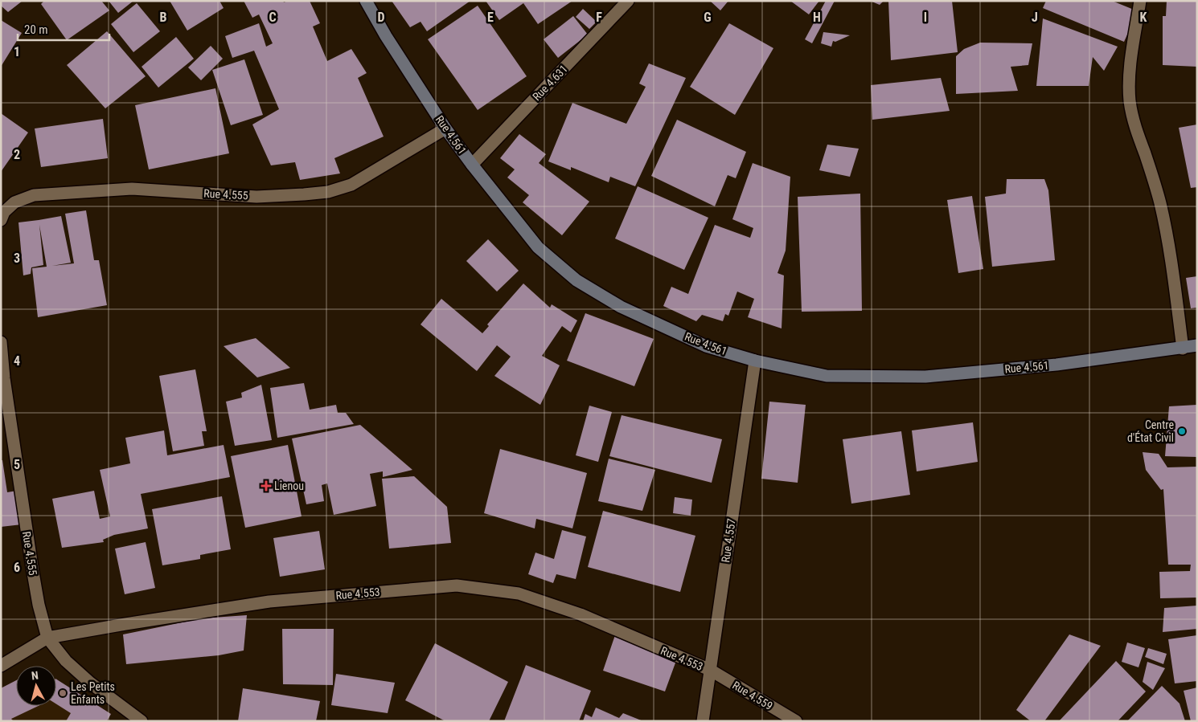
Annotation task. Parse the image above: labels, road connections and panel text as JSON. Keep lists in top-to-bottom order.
{
  "streets": {
    "main road": ["Rue 4.561"],
    "street": [
      "Rue 4.631",
      "Rue 4.555",
      "Rue 4.557",
      "Rue 4.553",
      "Rue 4.559"
    ]
  },
  "crossings": [
    ["Rue 4.631", "Rue 4.561"],
    ["Rue 4.561", "Rue 4.555"],
    ["Rue 4.561", "Rue 4.557"],
    ["Rue 4.555", "Rue 4.553"],
    ["Rue 4.557", "Rue 4.553"],
    ["Rue 4.557", "Rue 4.559"],
    ["Rue 4.553", "Rue 4.559"]
  ],
  "places": {
    "other": ["Centre d'État Civil", "Les Petits Enfants"],
    "health": ["Lienou"]
  },
  "scale_bar": "20 m",
  "north": "top",
  "grid": {
    "columns": [
      "B",
      "C",
      "D",
      "E",
      "F",
      "G",
      "H",
      "I",
      "J",
      "K"
    ],
    "rows": [
      "1",
      "2",
      "3",
      "4",
      "5",
      "6"
    ]
  }
}
